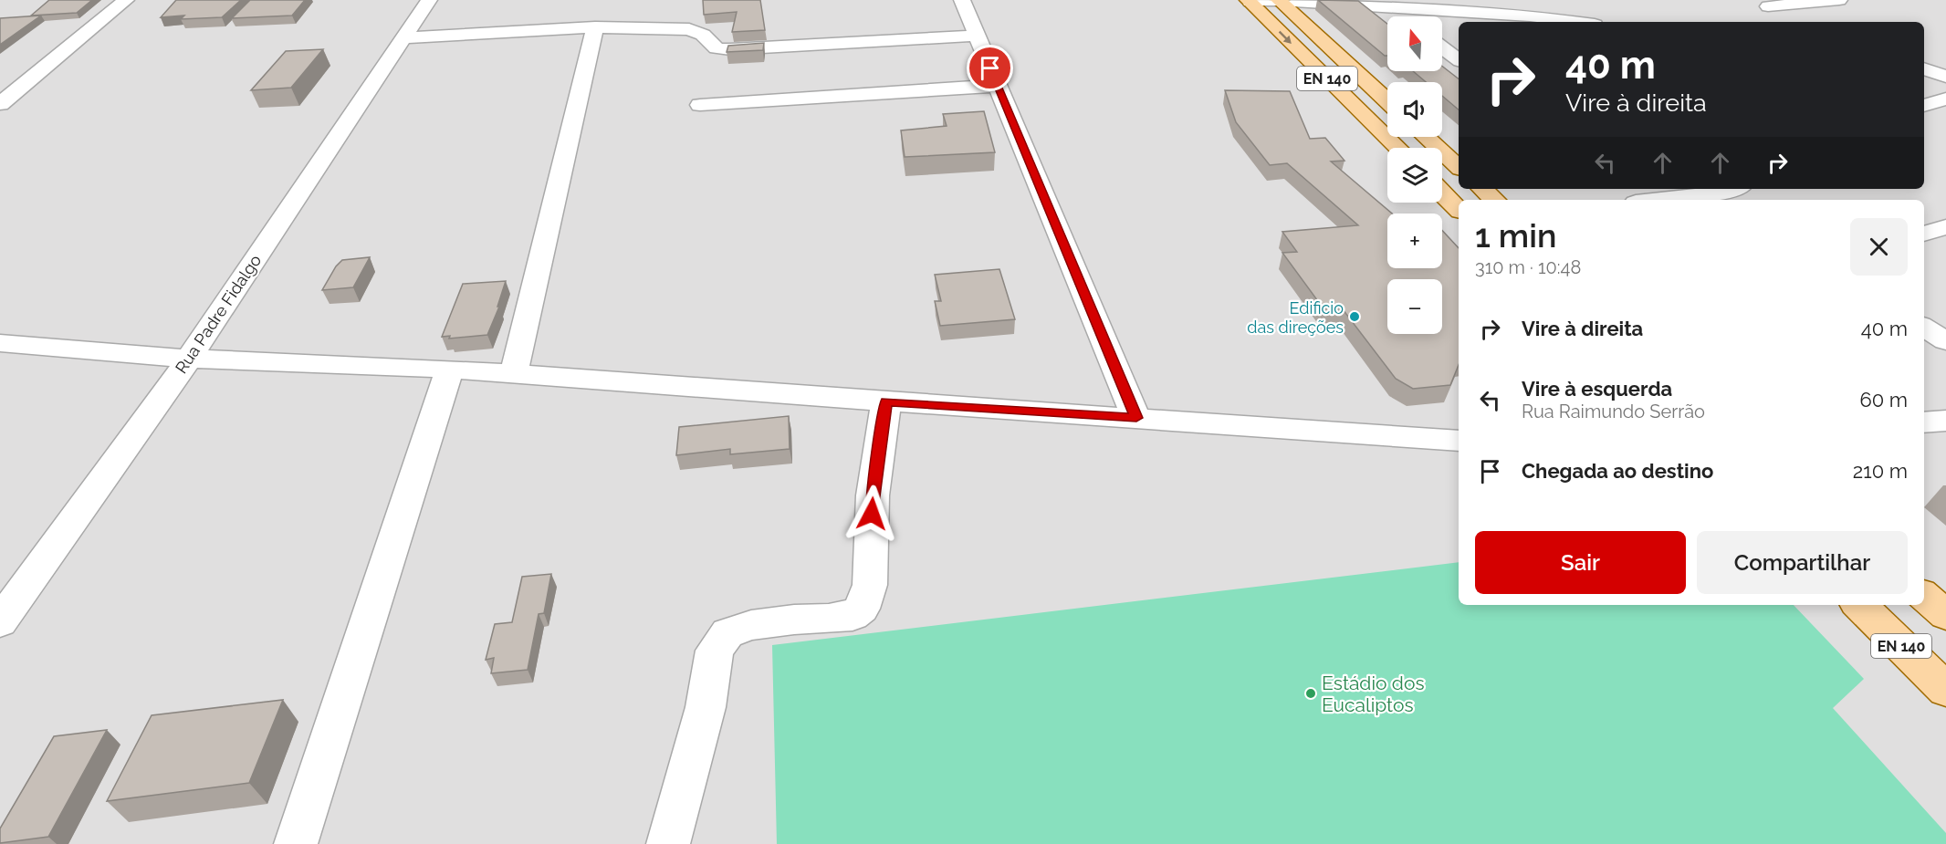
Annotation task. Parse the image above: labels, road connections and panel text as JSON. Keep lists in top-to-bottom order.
{
  "streets": {
    "main road": ["EN 140"],
    "street": ["Rua Padre Fidalgo"]
  },
  "places": ["Edificio das direções", "Estádio dos Eucaliptos"],
  "north": "top",
  "page": {
    "map_buttons": ["+", "−"],
    "turn": ["40 m", "Vire à direita"],
    "heading": ["1 min", "310 m · 10:48"],
    "list": [
      {
        "name": "Vire à direita",
        "value": "40 m"
      },
      {
        "name": "Vire à esquerda",
        "note": "Rua Raimundo Serrão",
        "value": "60 m"
      },
      {
        "name": "Chegada ao destino",
        "value": "210 m"
      }
    ],
    "buttons": ["Sair", "Compartilhar"]
  }
}
